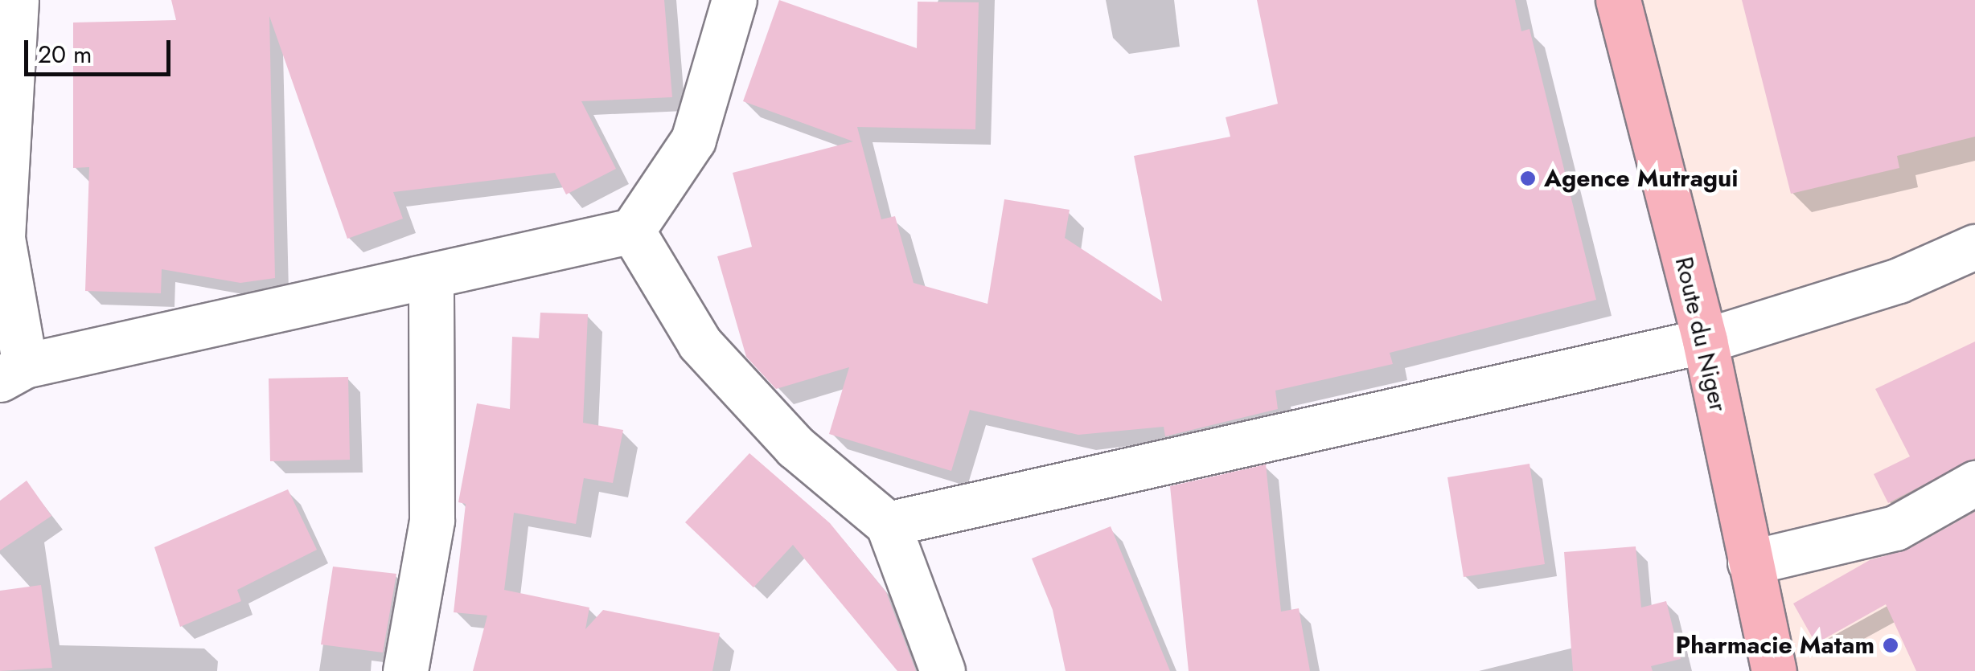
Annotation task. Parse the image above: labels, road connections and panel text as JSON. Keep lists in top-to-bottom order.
{
  "streets": {
    "main road": ["Route du Niger"]
  },
  "places": ["Agence Mutragui", "Pharmacie Matam"],
  "scale_bar": "20 m"
}
